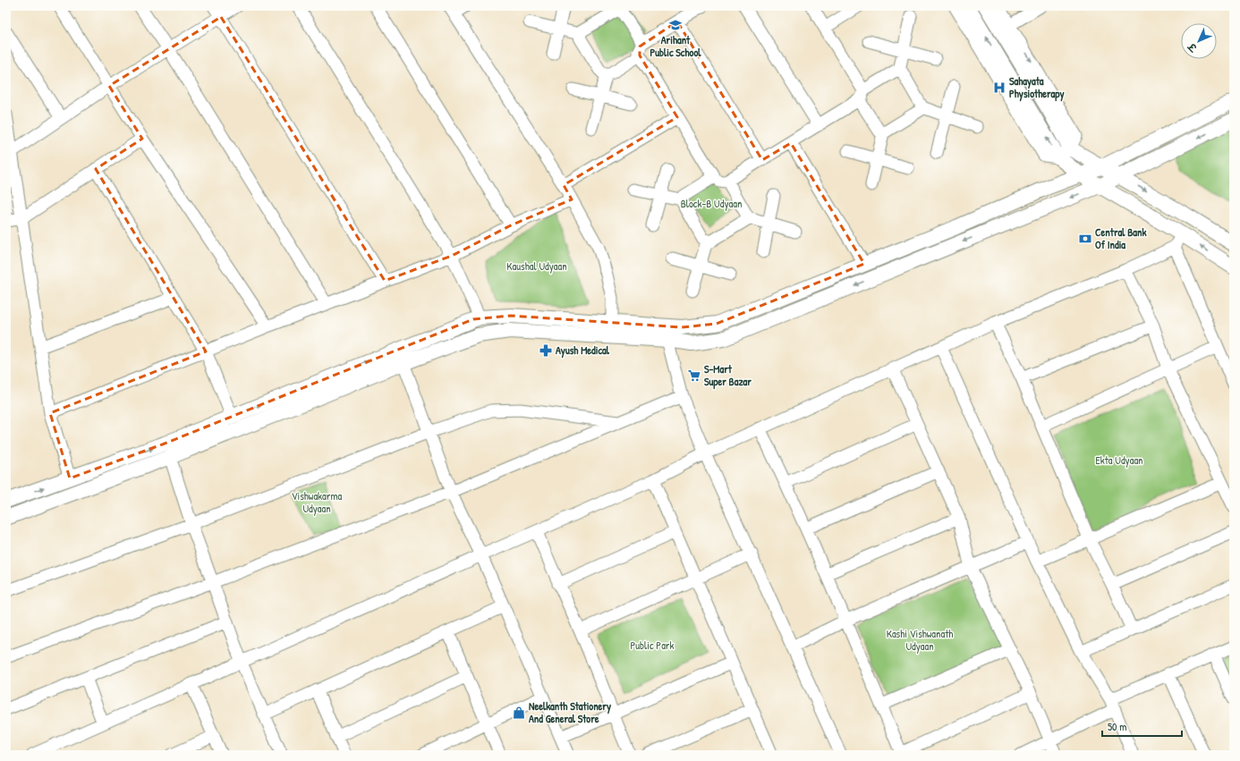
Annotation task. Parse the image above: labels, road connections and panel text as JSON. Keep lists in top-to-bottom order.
{
  "parks": [
    "Block-B Udyaan",
    "Kaushal Udyaan",
    "Ekta Udyaan",
    "Vishwakarma Udyaan",
    "Kashi Vishwanath Udyaan",
    "Public Park"
  ],
  "places": {
    "school or university": ["Arihant Public School"],
    "hospital": ["Sahayata Physiotherapy"],
    "bank": ["Central Bank Of India"],
    "pharmacy": ["Ayush Medical"],
    "supermarket": ["S-Mart Super Bazar"],
    "shop": ["Neelkanth Stationery And General Store"]
  },
  "scale_bar": "50 m",
  "north": "bottom left"
}
